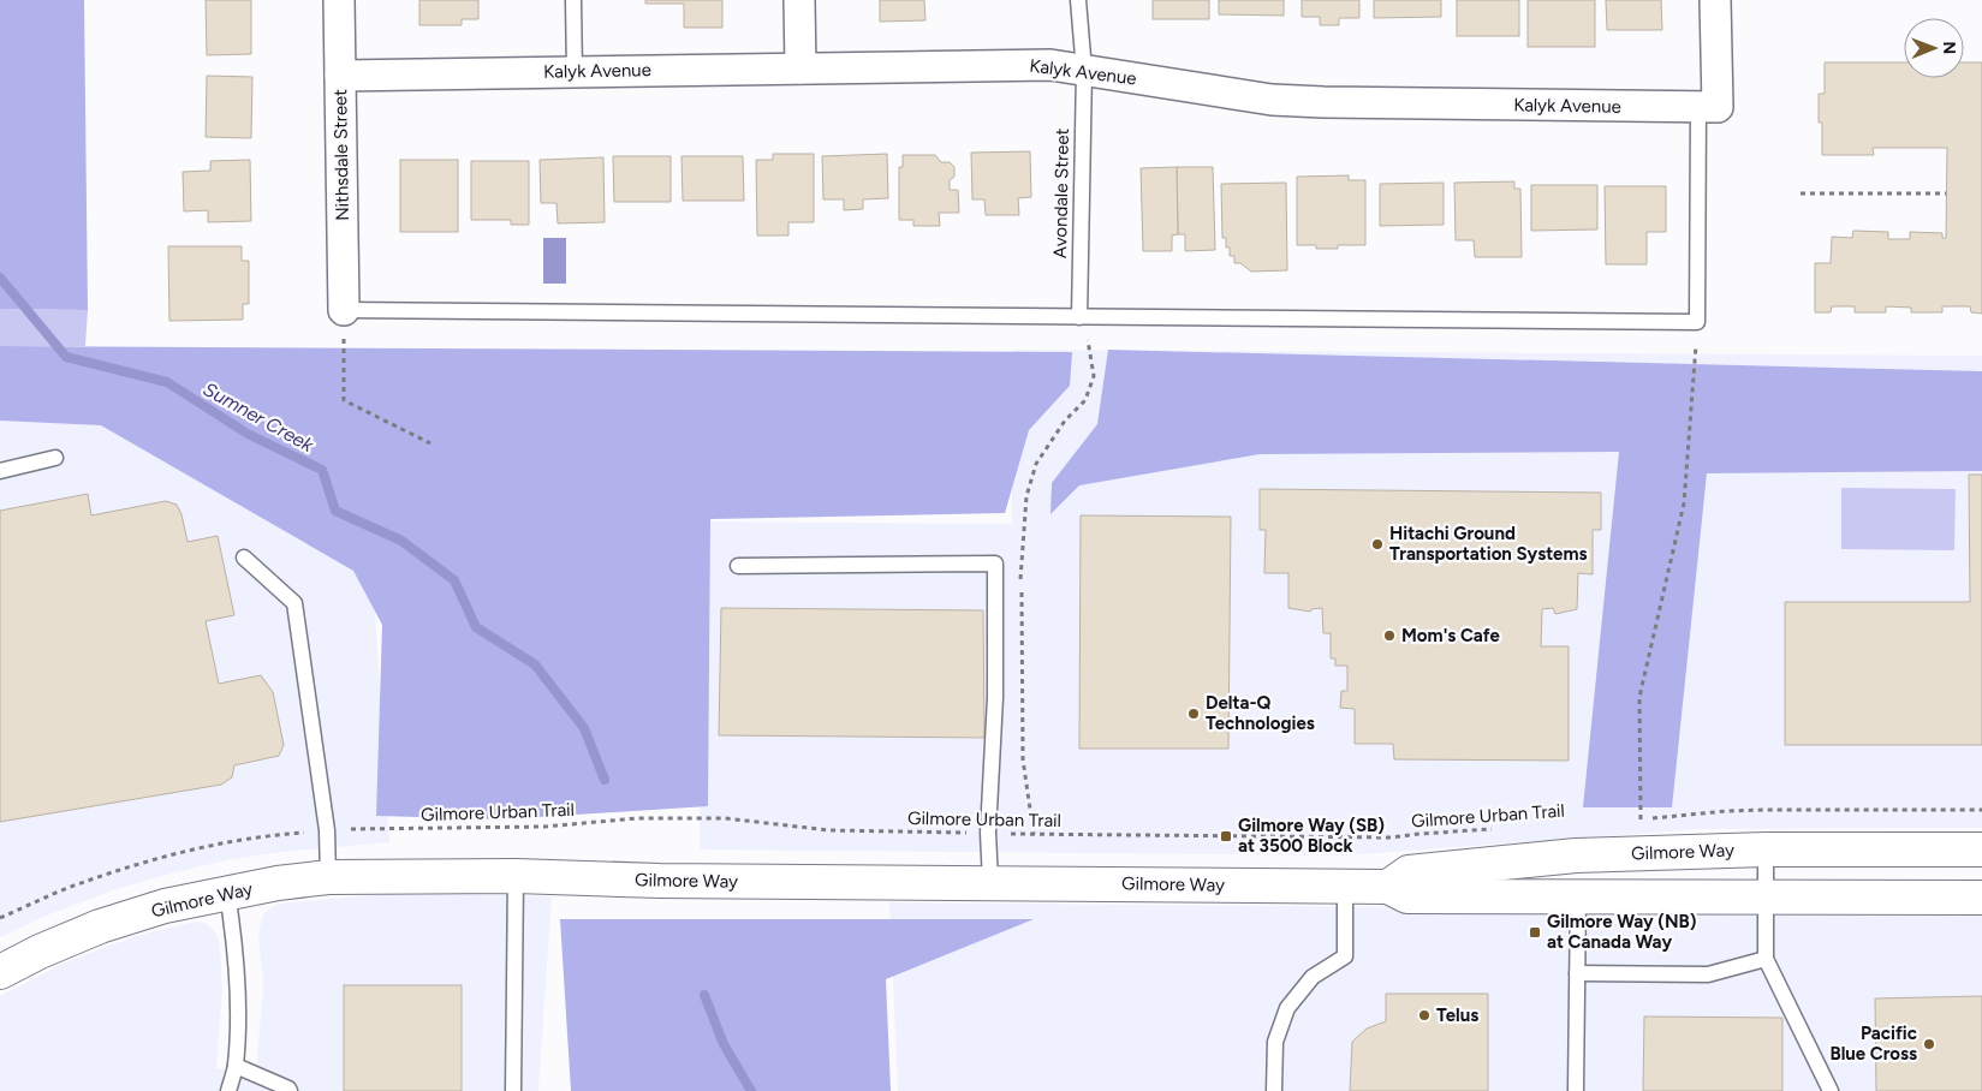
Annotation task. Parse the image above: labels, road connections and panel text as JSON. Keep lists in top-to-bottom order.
{
  "streets": {
    "street": ["Kalyk Avenue", "Nithsdale Street", "Gilmore Way"],
    "lane": ["Avondale Street"],
    "path": ["Gilmore Urban Trail"]
  },
  "crossings": [
    ["Kalyk Avenue", "Nithsdale Street"],
    ["Kalyk Avenue", "Avondale Street"]
  ],
  "water": ["Sumner Creek"],
  "places": {
    "other": [
      "Hitachi Ground Transportation Systems",
      "Mom's Cafe",
      "Delta-Q Technologies",
      "Telus",
      "Pacific Blue Cross"
    ],
    "transit": ["Gilmore Way (SB) at 3500 Block", "Gilmore Way (NB) at Canada Way"]
  },
  "north": "right"
}
